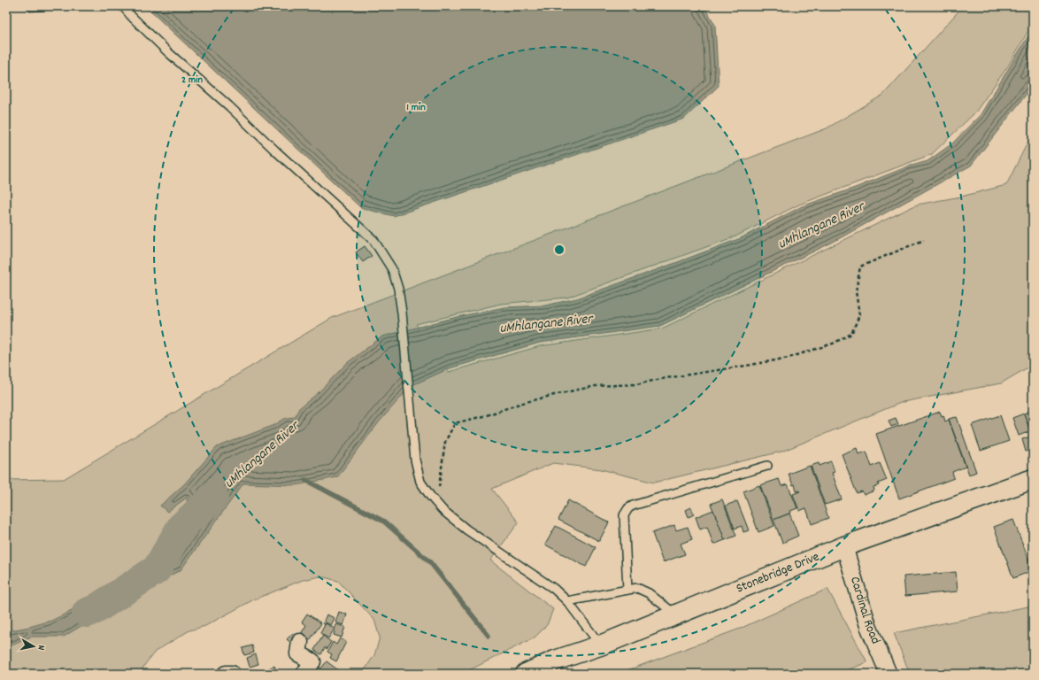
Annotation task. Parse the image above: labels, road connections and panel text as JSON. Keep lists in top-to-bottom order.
{
  "streets": {
    "street": ["Stonebridge Drive", "Cardinal Road"]
  },
  "crossings": [
    ["Stonebridge Drive", "Cardinal Road"]
  ],
  "water": ["uMhlangane River"],
  "north": "right",
  "rings": ["2 min", "1 min"]
}
